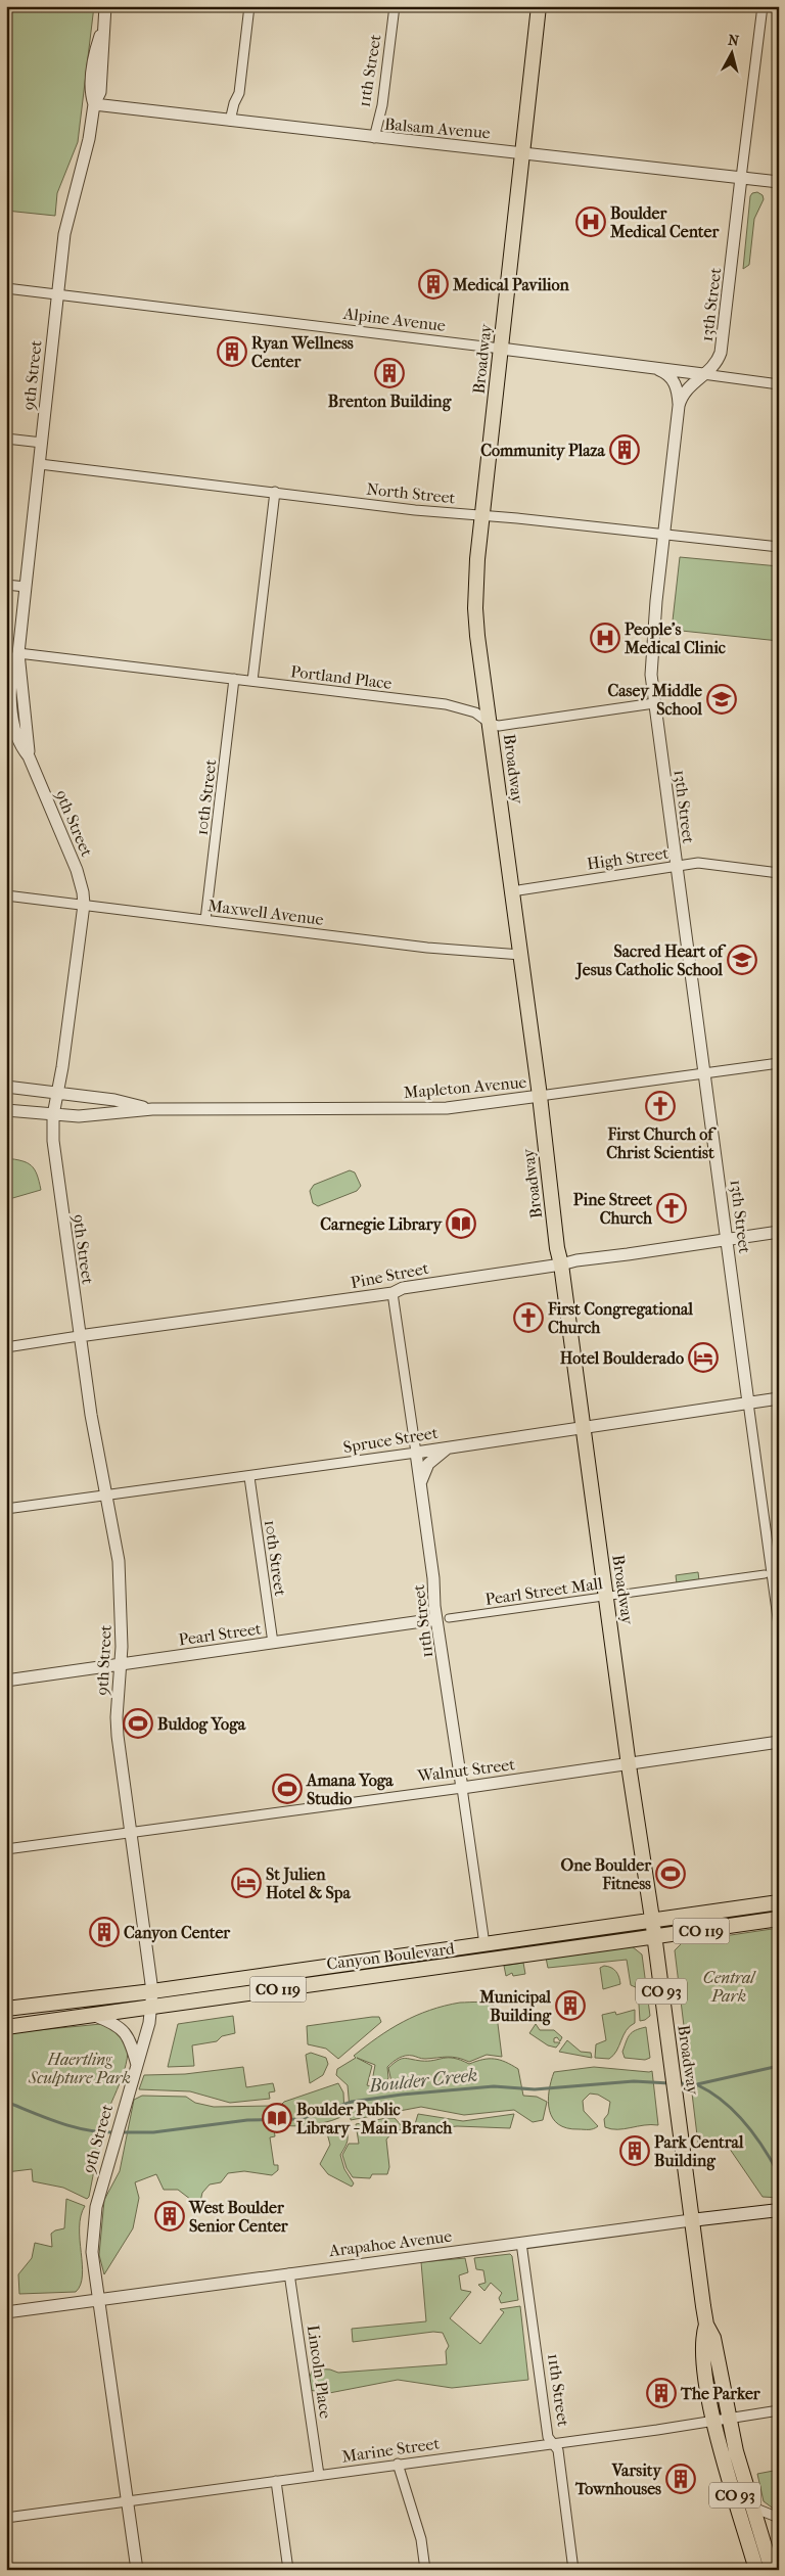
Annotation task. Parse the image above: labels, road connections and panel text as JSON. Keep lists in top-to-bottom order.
{
  "streets": {
    "main road": [
      "Broadway",
      "CO 119",
      "Canyon Boulevard",
      "CO 93",
      "Arapahoe Avenue"
    ],
    "street": [
      "11th Street",
      "Balsam Avenue",
      "13th Street",
      "Alpine Avenue",
      "9th Street",
      "North Street",
      "Portland Place",
      "10th Street",
      "High Street",
      "Maxwell Avenue",
      "Mapleton Avenue",
      "Pine Street",
      "Spruce Street",
      "Pearl Street Mall",
      "Pearl Street",
      "Walnut Street",
      "Lincoln Place",
      "Marine Street"
    ]
  },
  "crossings": [
    ["11th Street", "Balsam Avenue"],
    ["11th Street", "Pine Street"],
    ["11th Street", "Spruce Street"],
    ["11th Street", "Pearl Street Mall"],
    ["11th Street", "Pearl Street"],
    ["11th Street", "Walnut Street"],
    ["11th Street", "Canyon Boulevard"],
    ["11th Street", "Arapahoe Avenue"],
    ["11th Street", "Marine Street"],
    ["Balsam Avenue", "13th Street"],
    ["Balsam Avenue", "Broadway"],
    ["Balsam Avenue", "9th Street"],
    ["13th Street", "Alpine Avenue"],
    ["13th Street", "North Street"],
    ["13th Street", "Portland Place"],
    ["13th Street", "High Street"],
    ["13th Street", "Mapleton Avenue"],
    ["13th Street", "Pine Street"],
    ["13th Street", "Spruce Street"],
    ["Alpine Avenue", "Broadway"],
    ["Alpine Avenue", "9th Street"],
    ["Broadway", "North Street"],
    ["Broadway", "Portland Place"],
    ["Broadway", "High Street"],
    ["Broadway", "Maxwell Avenue"],
    ["Broadway", "Mapleton Avenue"],
    ["Broadway", "Pine Street"],
    ["Broadway", "Spruce Street"],
    ["Broadway", "Pearl Street Mall"],
    ["Broadway", "Walnut Street"],
    ["Broadway", "Canyon Boulevard"],
    ["Broadway", "Arapahoe Avenue"],
    ["Broadway", "Marine Street"],
    ["9th Street", "North Street"],
    ["9th Street", "Portland Place"],
    ["9th Street", "Maxwell Avenue"],
    ["9th Street", "Mapleton Avenue"],
    ["9th Street", "Pine Street"],
    ["9th Street", "Spruce Street"],
    ["9th Street", "Pearl Street"],
    ["9th Street", "Walnut Street"],
    ["9th Street", "Canyon Boulevard"],
    ["9th Street", "Arapahoe Avenue"],
    ["9th Street", "Marine Street"],
    ["Portland Place", "10th Street"],
    ["10th Street", "Maxwell Avenue"],
    ["10th Street", "Spruce Street"],
    ["10th Street", "Pearl Street"],
    ["Pearl Street Mall", "Pearl Street"],
    ["Arapahoe Avenue", "Lincoln Place"],
    ["Lincoln Place", "Marine Street"]
  ],
  "water": ["Boulder Creek"],
  "parks": ["Central Park", "Haertling Sculpture Park"],
  "places": {
    "hospital": ["Boulder Medical Center", "People's Medical Clinic"],
    "building": [
      "Medical Pavilion",
      "Ryan Wellness Center",
      "Brenton Building",
      "Community Plaza",
      "Canyon Center",
      "Municipal Building",
      "Park Central Building",
      "West Boulder Senior Center",
      "The Parker",
      "Varsity Townhouses"
    ],
    "school or university": ["Casey Middle School", "Sacred Heart of Jesus Catholic School"],
    "church": ["First Church of Christ Scientist", "Pine Street Church", "First Congregational Church"],
    "library": ["Carnegie Library", "Boulder Public Library - Main Branch"],
    "hotel": ["Hotel Boulderado", "St Julien Hotel & Spa"],
    "sports": ["Buldog Yoga", "Amana Yoga Studio", "One Boulder Fitness"]
  },
  "north": "top"
}
